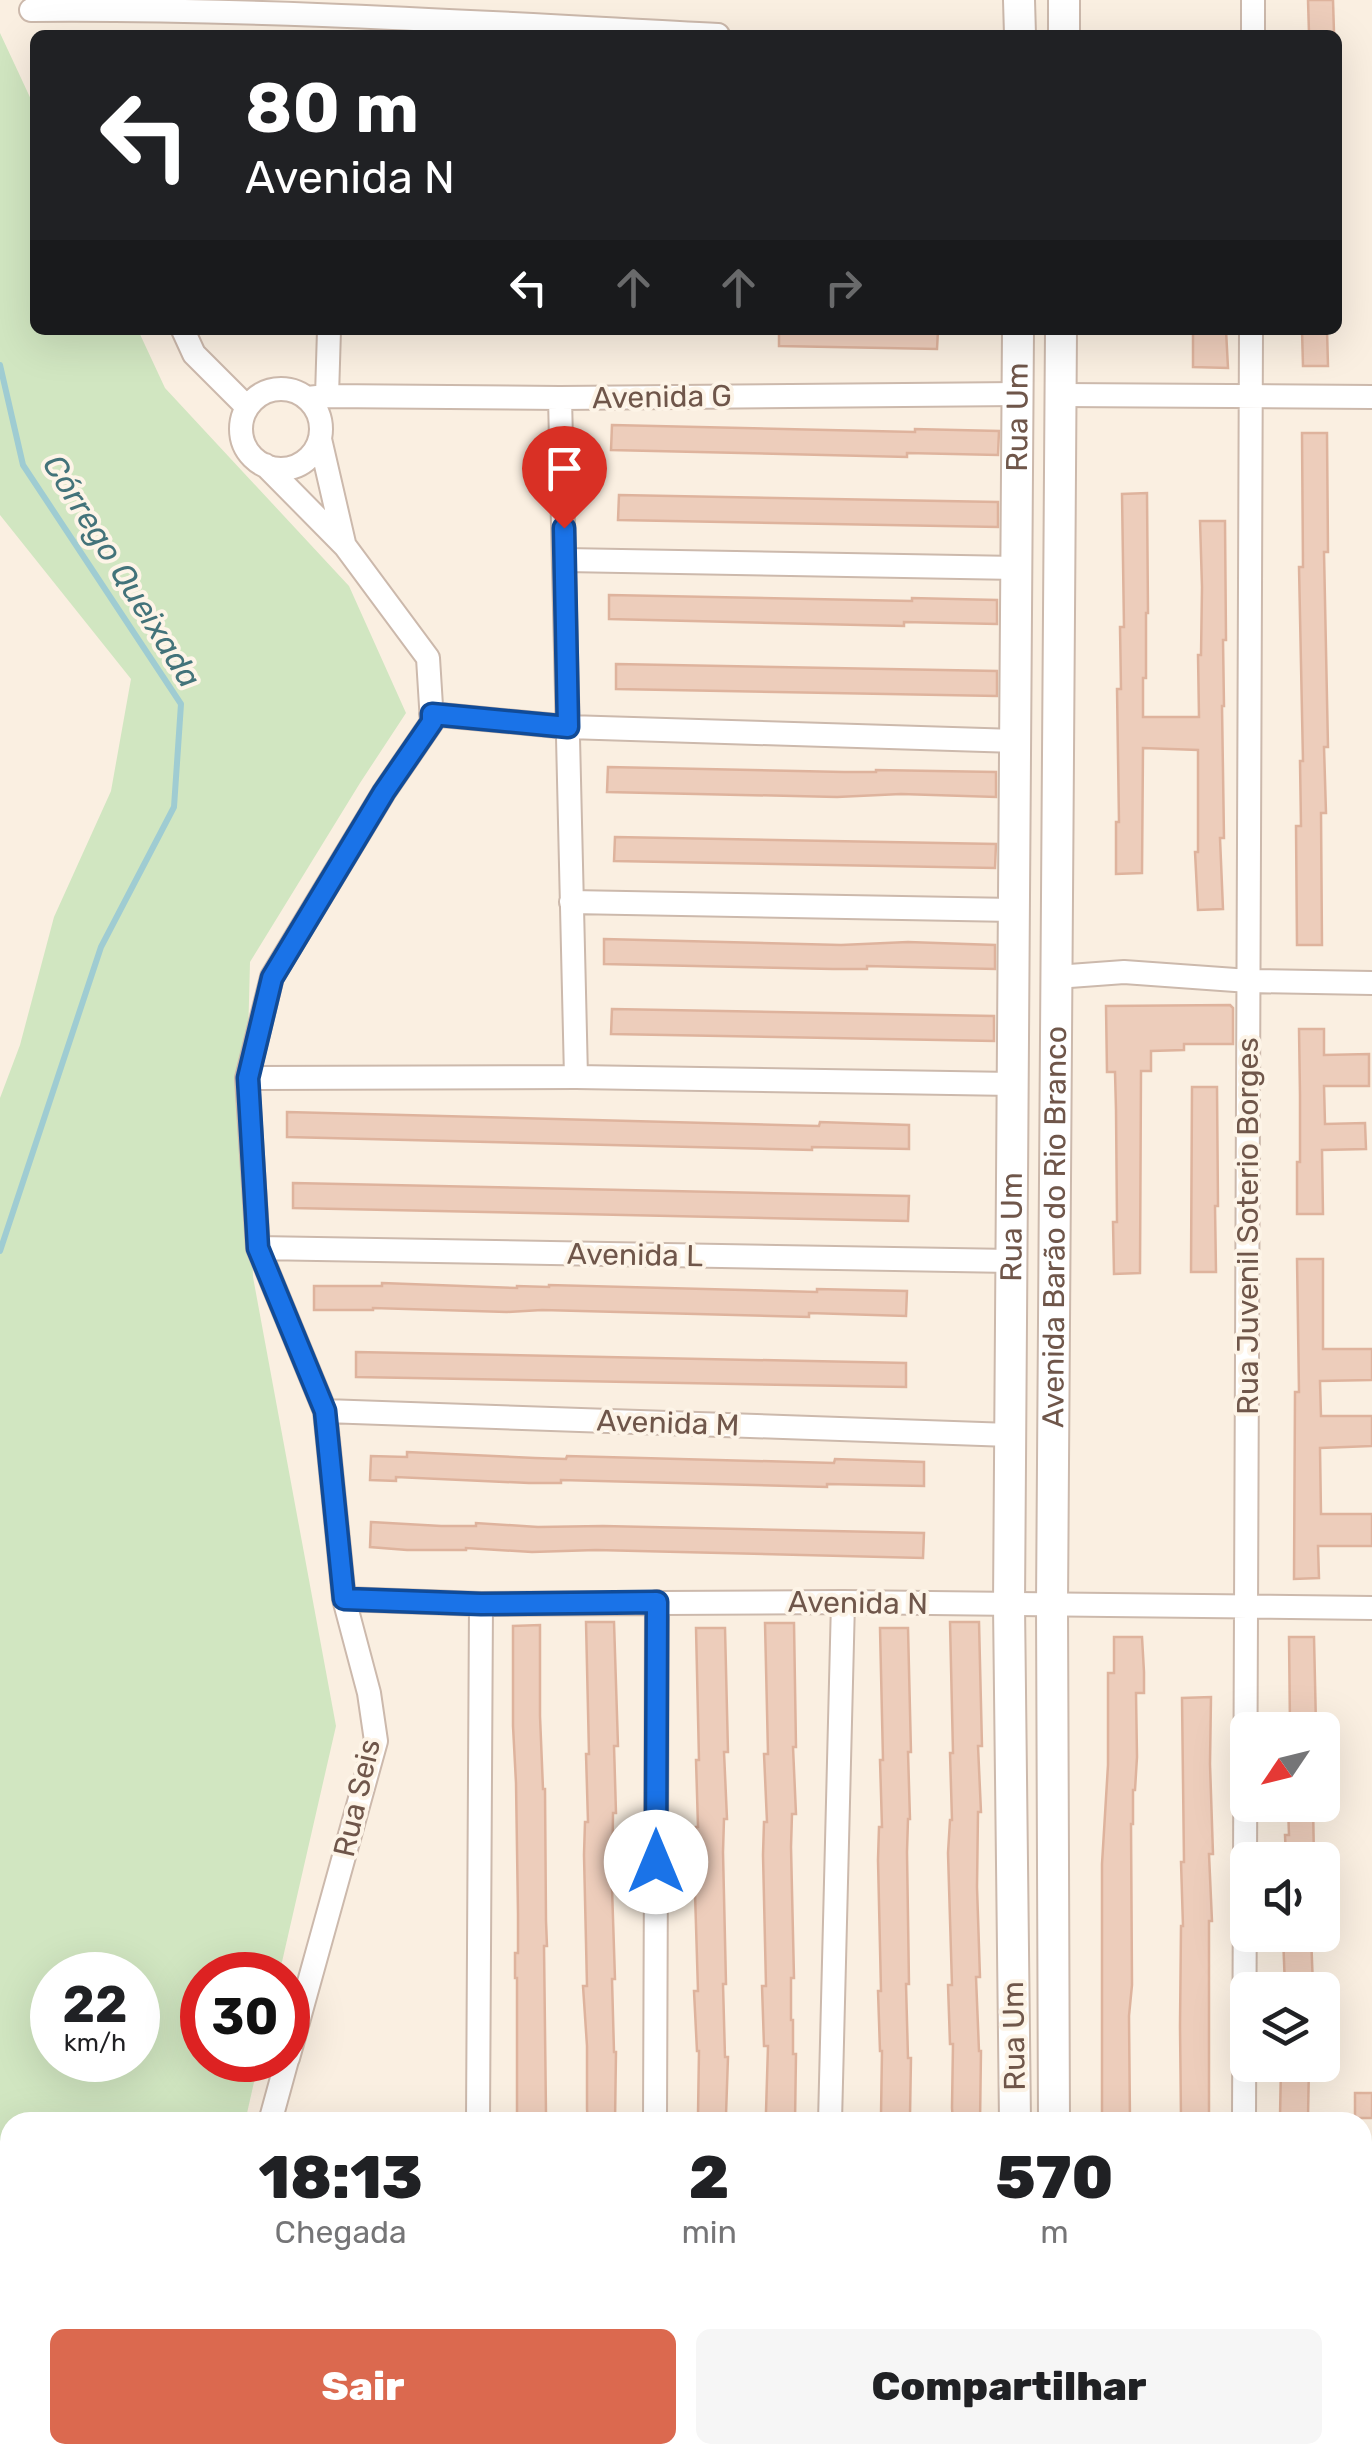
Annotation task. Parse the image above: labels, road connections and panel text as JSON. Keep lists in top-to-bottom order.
{
  "streets": {
    "street": [
      "Avenida G",
      "Rua Um",
      "Avenida Barão do Rio Branco",
      "Rua Juvenil Soterio Borges",
      "Avenida L",
      "Avenida M",
      "Avenida N",
      "Rua Seis"
    ]
  },
  "crossings": [
    ["Avenida G", "Rua Um"],
    ["Rua Um", "Avenida L"],
    ["Rua Um", "Avenida M"],
    ["Rua Um", "Avenida N"],
    ["Avenida Barão do Rio Branco", "Avenida N"],
    ["Rua Juvenil Soterio Borges", "Avenida N"],
    ["Avenida L", "Rua Seis"],
    ["Avenida M", "Rua Seis"],
    ["Avenida N", "Rua Seis"]
  ],
  "water": ["Córrego Queixada"],
  "north": "bottom left",
  "page": {
    "turn": ["80 m", "Avenida N"],
    "speed": "22 km/h",
    "limit": "30",
    "eta": [
      "18:13",
      "Chegada",
      "2",
      "min",
      "570",
      "m"
    ],
    "buttons": ["Sair", "Compartilhar"]
  }
}
